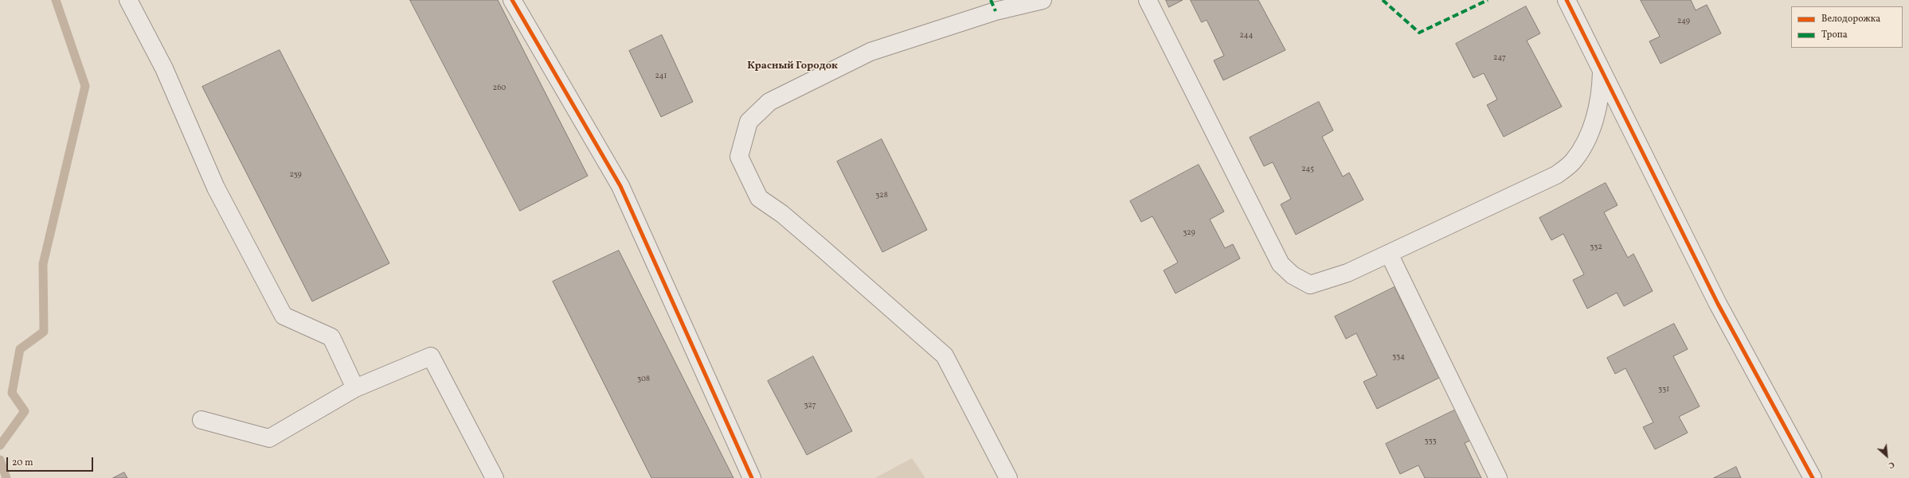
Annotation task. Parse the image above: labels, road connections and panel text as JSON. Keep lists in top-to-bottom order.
{
  "districts": ["Красный Городок"],
  "house_numbers": [
    "249",
    "244",
    "247",
    "241",
    "260",
    "245",
    "239",
    "328",
    "329",
    "332",
    "334",
    "308",
    "331",
    "327",
    "333"
  ],
  "legend": ["Велодорожка", "Тропа"],
  "scale_bar": "20 m",
  "north": "bottom right"
}
